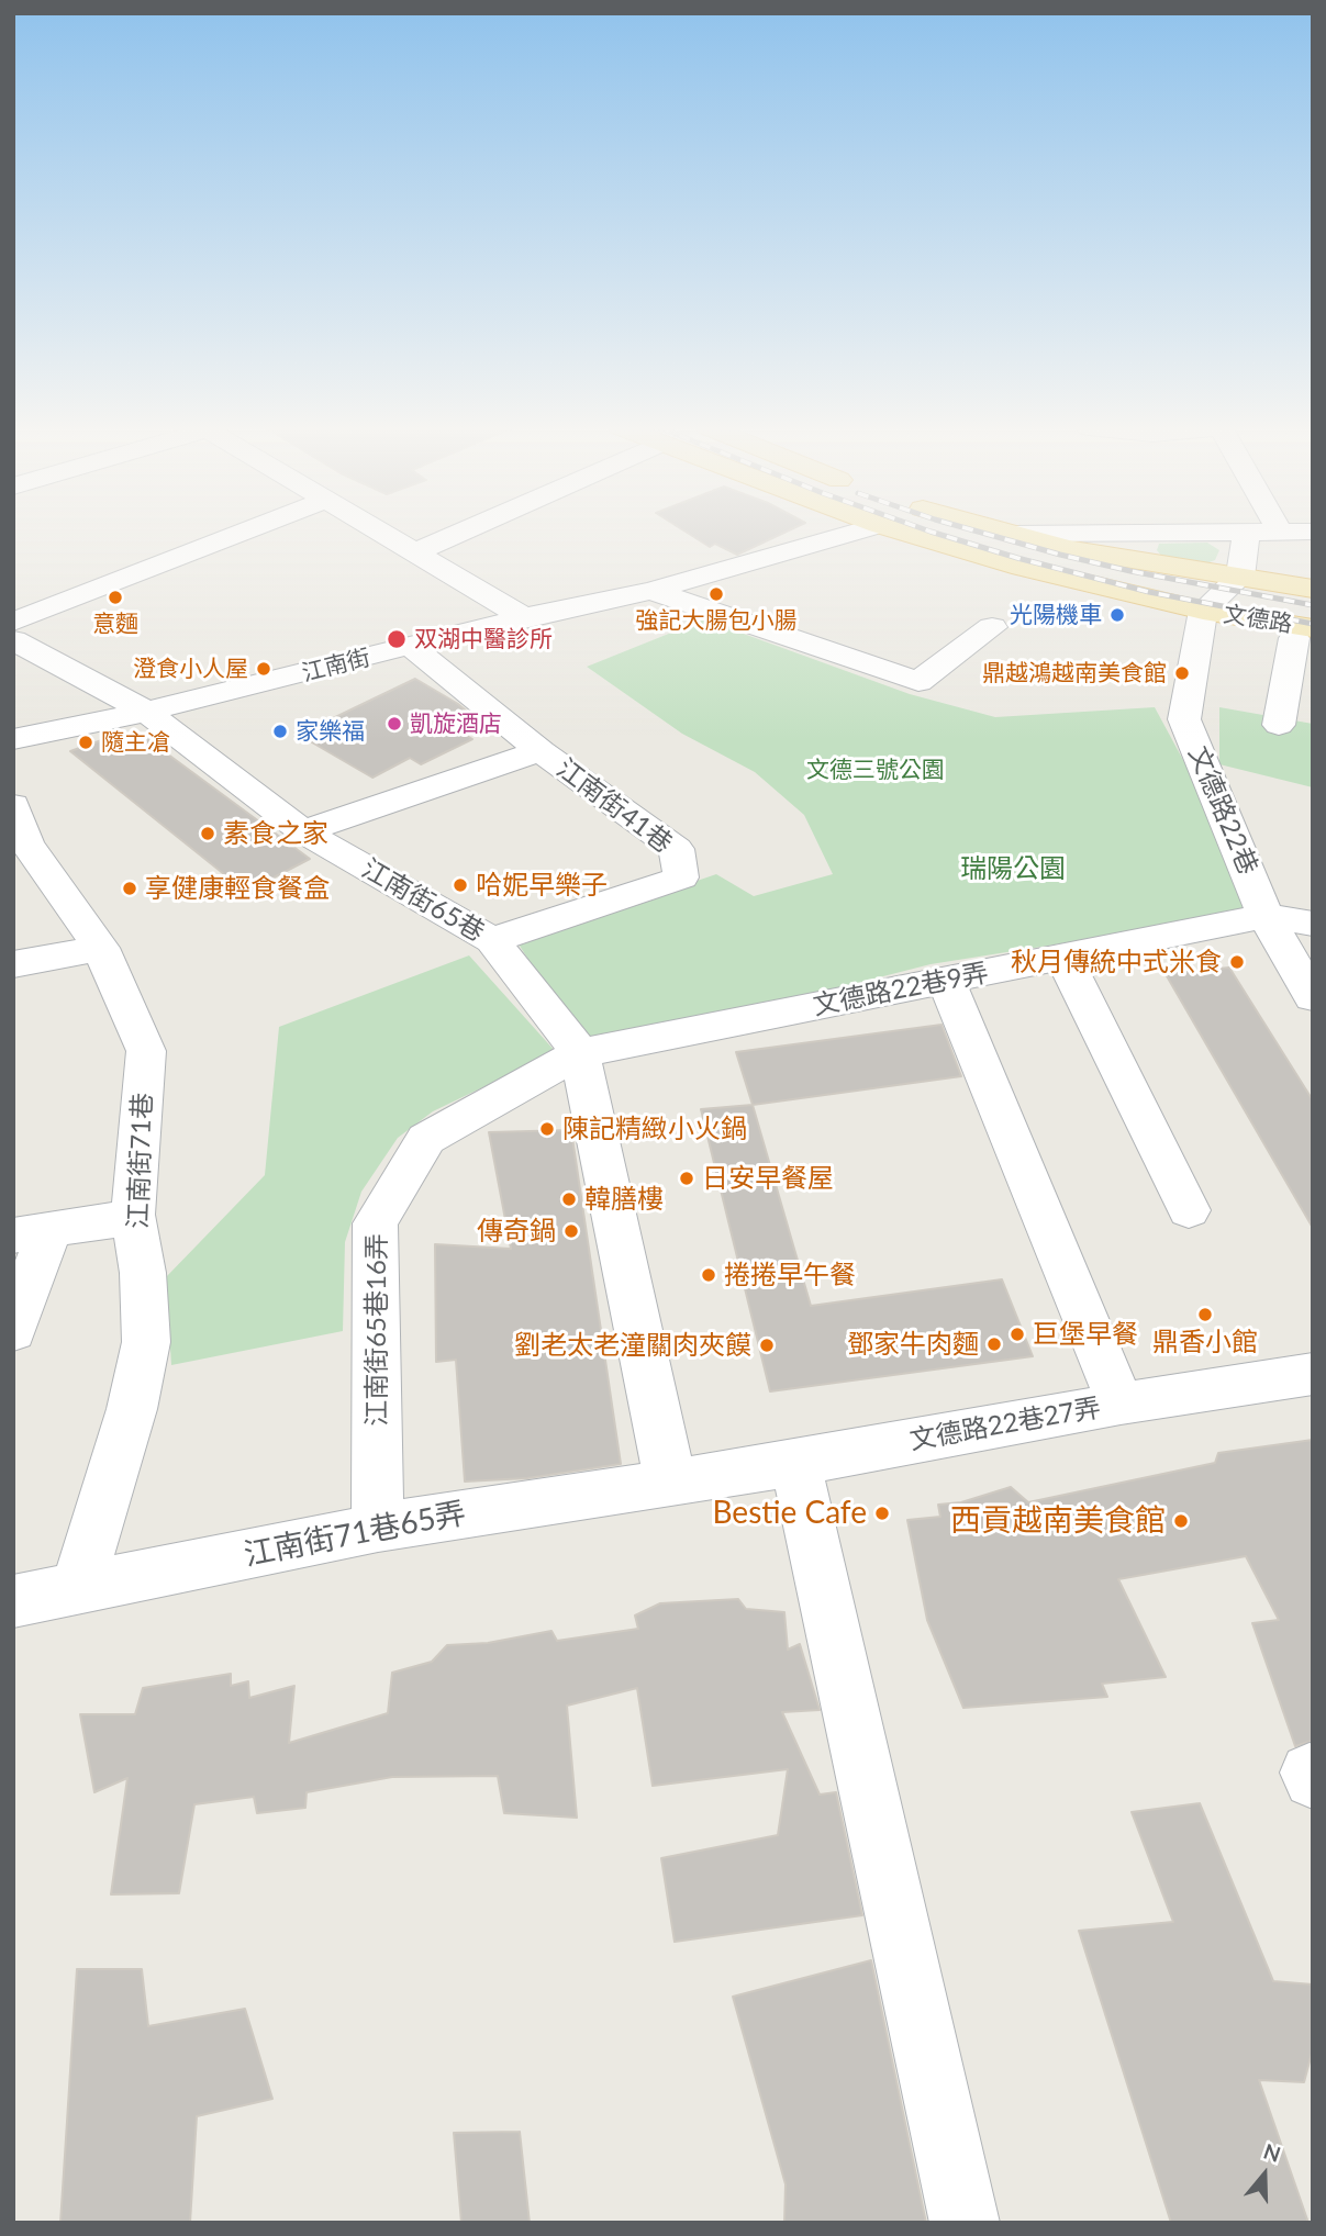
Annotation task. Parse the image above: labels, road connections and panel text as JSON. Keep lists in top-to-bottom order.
{
  "streets": {
    "main road": ["文德路"],
    "street": [
      "江南街",
      "江南街41巷",
      "文德路22巷",
      "江南街65巷",
      "文德路22巷9弄",
      "江南街71巷",
      "江南街65巷16弄",
      "文德路22巷27弄",
      "江南街71巷65弄"
    ]
  },
  "crossings": [
    ["文德路", "文德路22巷"],
    ["江南街", "江南街41巷"],
    ["江南街", "江南街65巷"],
    ["江南街41巷", "江南街65巷"],
    ["文德路22巷", "文德路22巷9弄"],
    ["江南街65巷", "文德路22巷9弄"],
    ["江南街65巷", "江南街65巷16弄"],
    ["江南街65巷", "文德路22巷27弄"],
    ["江南街65巷", "江南街71巷65弄"],
    ["文德路22巷9弄", "江南街65巷16弄"],
    ["江南街71巷", "江南街71巷65弄"],
    ["江南街65巷16弄", "江南街71巷65弄"],
    ["文德路22巷27弄", "江南街71巷65弄"]
  ],
  "parks": ["文德三號公園", "瑞陽公園"],
  "places": [
    "強記大腸包小腸",
    "意麵",
    "光陽機車",
    "双湖中醫診所",
    "澄食小人屋",
    "鼎越鴻越南美食館",
    "凱旋酒店",
    "家樂福",
    "隨主凔",
    "素食之家",
    "哈妮早樂子",
    "享健康輕食餐盒",
    "秋月傳統中式米食",
    "陳記精緻小火鍋",
    "日安早餐屋",
    "韓膳樓",
    "傳奇鍋",
    "捲捲早午餐",
    "鼎香小館",
    "巨堡早餐",
    "鄧家牛肉麵",
    "劉老太老潼關肉夾饃",
    "Bestie Cafe",
    "西貢越南美食館"
  ],
  "north": "top"
}
